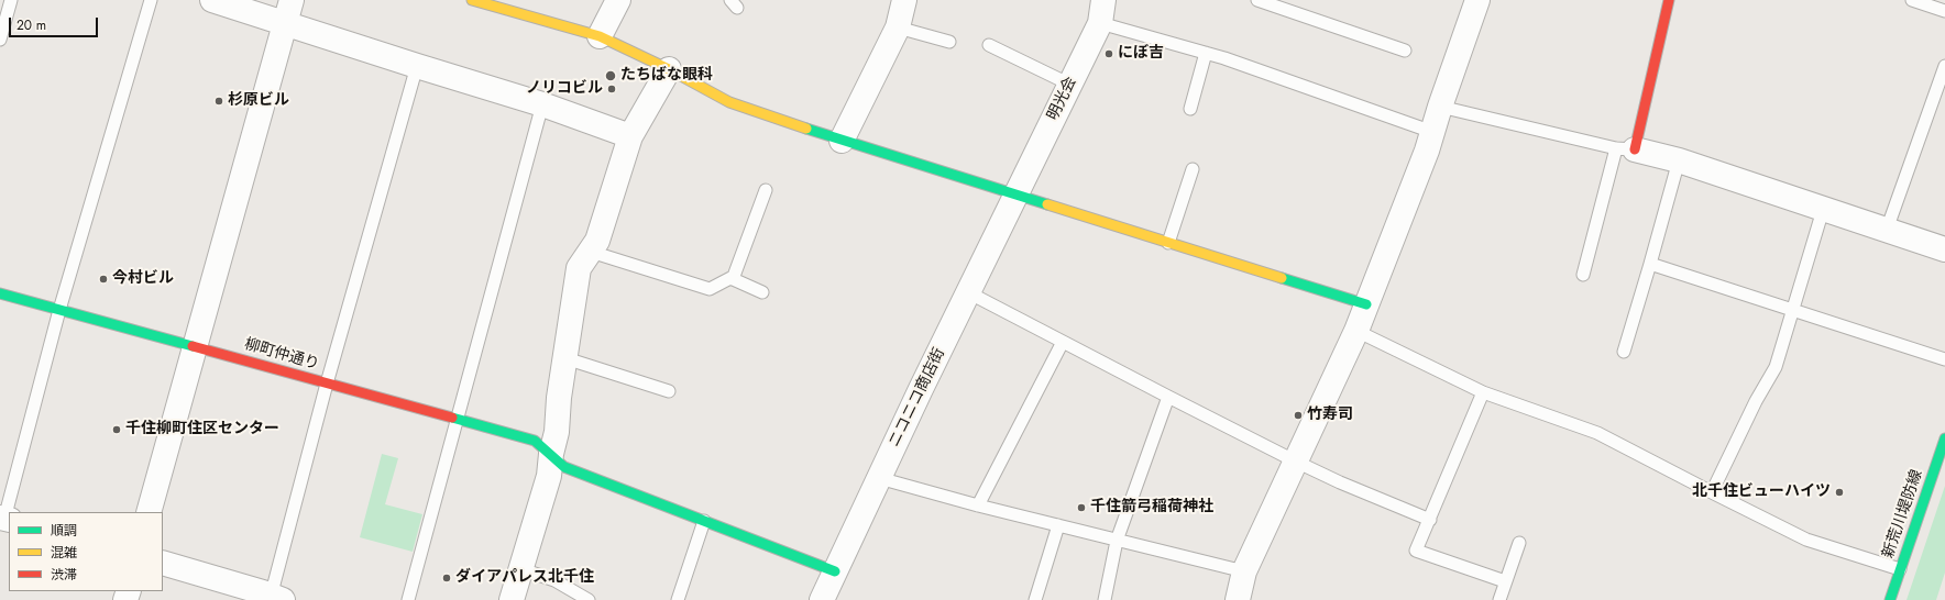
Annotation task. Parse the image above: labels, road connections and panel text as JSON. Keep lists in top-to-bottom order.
{
  "streets": {
    "street": [
      "明光会",
      "柳町仲通り",
      "ニコニコ商店街",
      "新荒川堤防線"
    ]
  },
  "crossings": [
    ["明光会", "ニコニコ商店街"],
    ["柳町仲通り", "ニコニコ商店街"]
  ],
  "places": [
    "にぼ吉",
    "たちばな眼科",
    "ノリコビル",
    "杉原ビル",
    "今村ビル",
    "竹寿司",
    "千住柳町住区センター",
    "北千住ビューハイツ",
    "千住箭弓稲荷神社",
    "ダイアパレス北千住"
  ],
  "legend": ["順調", "混雑", "渋滞"],
  "scale_bar": "20 m"
}
